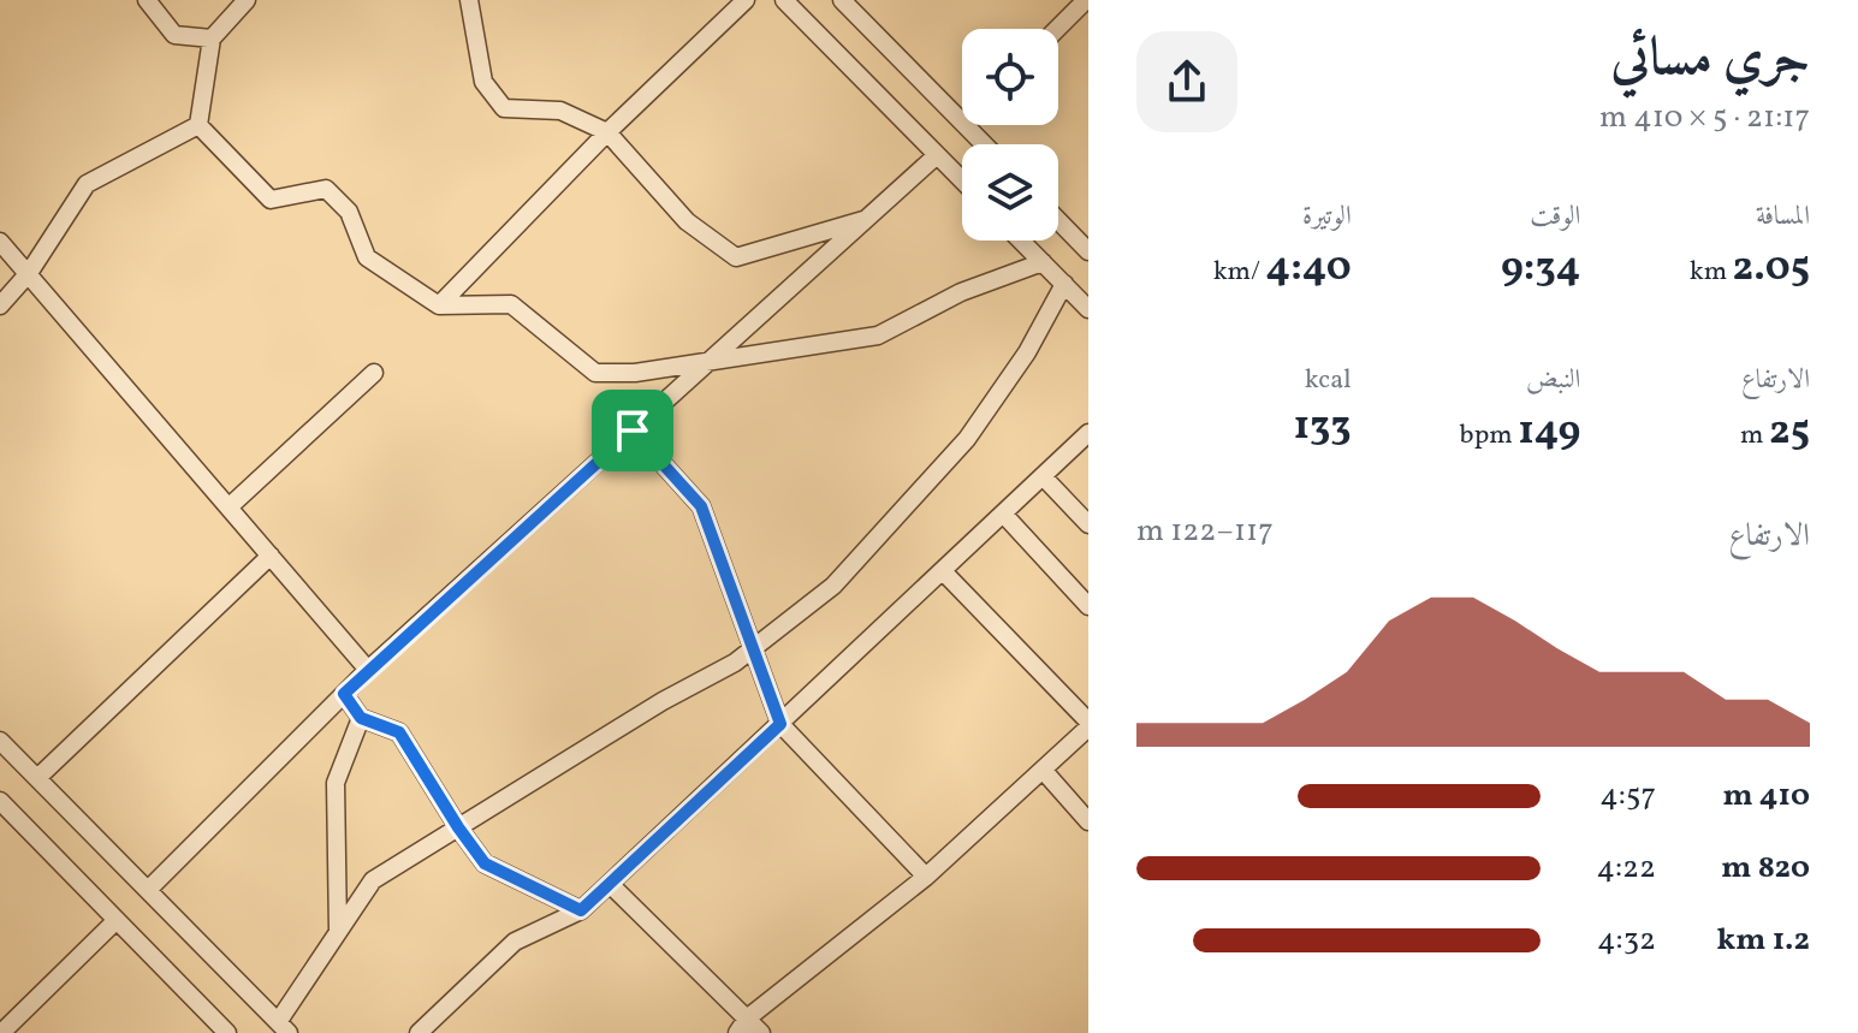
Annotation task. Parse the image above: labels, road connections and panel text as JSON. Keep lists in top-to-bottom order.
{
  "page": {
    "heading": ["جري مسائي", "21:17 · 5 × 410 m"],
    "stats": [
      ["المسافة", "2.05 km"],
      ["الوقت", "9:34"],
      ["الوتيرة", "4:40 /km"],
      ["الارتفاع", "25 m"],
      ["النبض", "149 bpm"],
      ["kcal", "133"]
    ],
    "chart": ["الارتفاع", "117–122 m"],
    "list": [
      {
        "name": "410 m",
        "note": "4:57"
      },
      {
        "name": "820 m",
        "note": "4:22"
      },
      {
        "name": "1.2 km",
        "note": "4:32"
      }
    ]
  }
}
